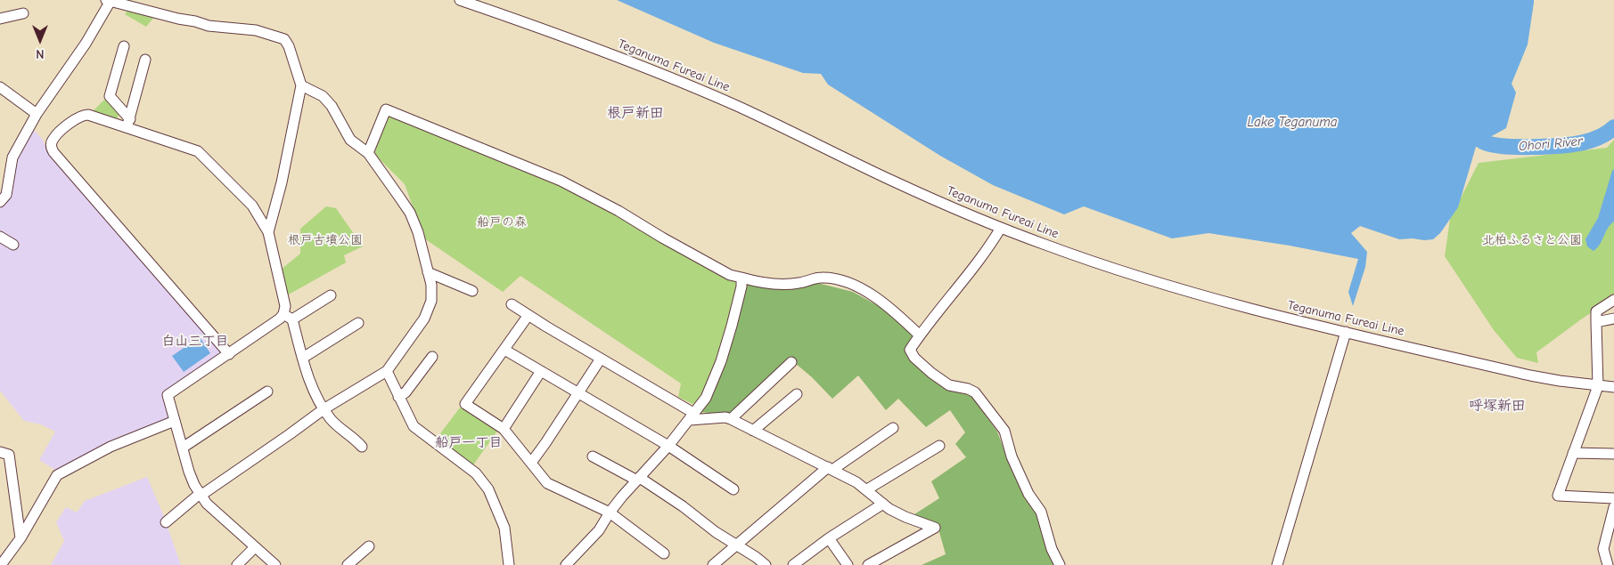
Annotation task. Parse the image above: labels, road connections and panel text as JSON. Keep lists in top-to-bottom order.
{
  "streets": {
    "street": ["Teganuma Fureai Line"]
  },
  "districts": [
    "根戸新田",
    "白山三丁目",
    "呼塚新田",
    "船戸一丁目"
  ],
  "water": ["Lake Teganuma", "Ohori River"],
  "parks": ["船戸の森", "根戸古墳公園", "北柏ふるさと公園"],
  "north": "bottom"
}
